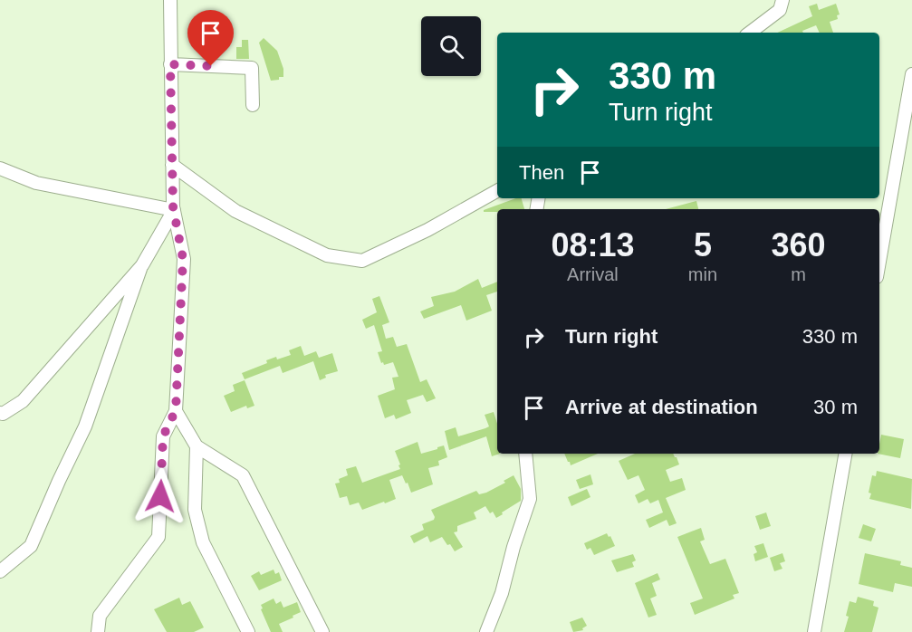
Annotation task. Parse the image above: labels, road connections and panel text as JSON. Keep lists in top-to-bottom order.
{
  "page": {
    "turn": ["330 m", "Turn right"],
    "then": "Then",
    "eta": [
      "08:13",
      "Arrival",
      "5",
      "min",
      "360",
      "m"
    ],
    "list": [
      {
        "name": "Turn right",
        "value": "330 m"
      },
      {
        "name": "Arrive at destination",
        "value": "30 m"
      }
    ]
  }
}
